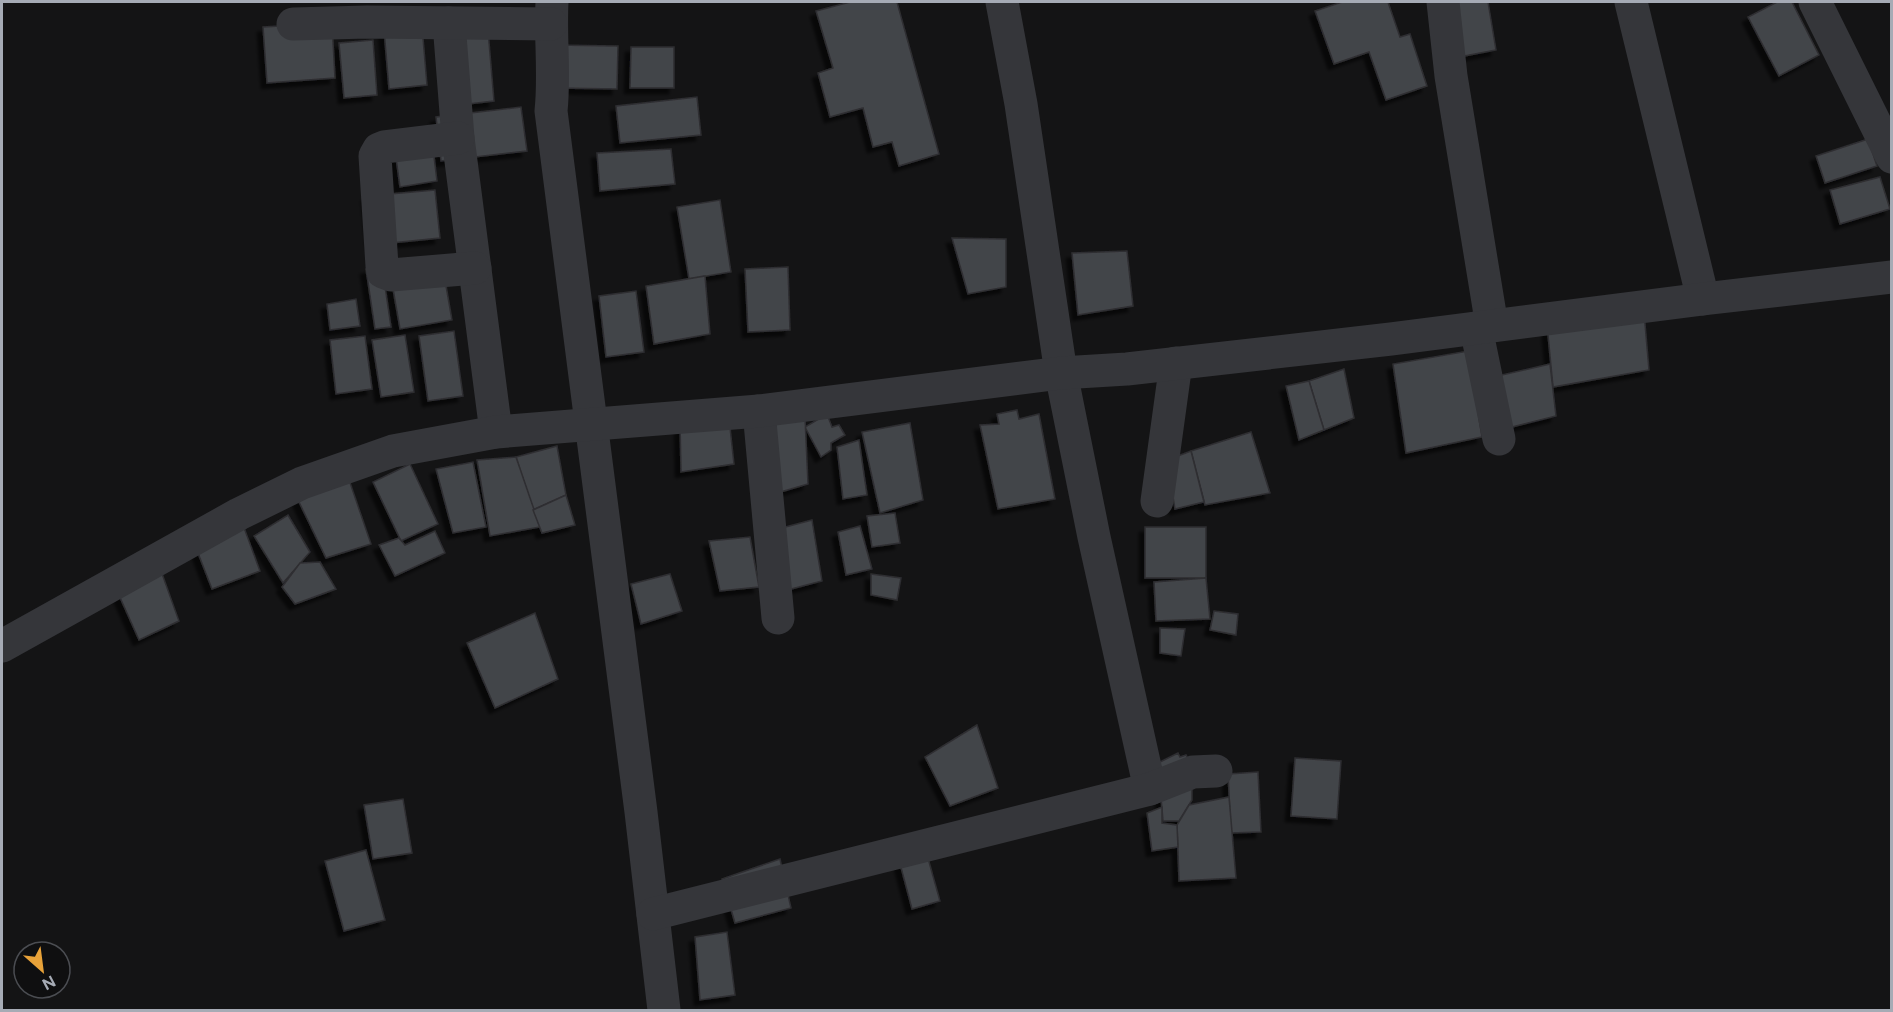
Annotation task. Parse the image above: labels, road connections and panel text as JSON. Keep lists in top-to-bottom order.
{
  "north": "bottom right"
}
